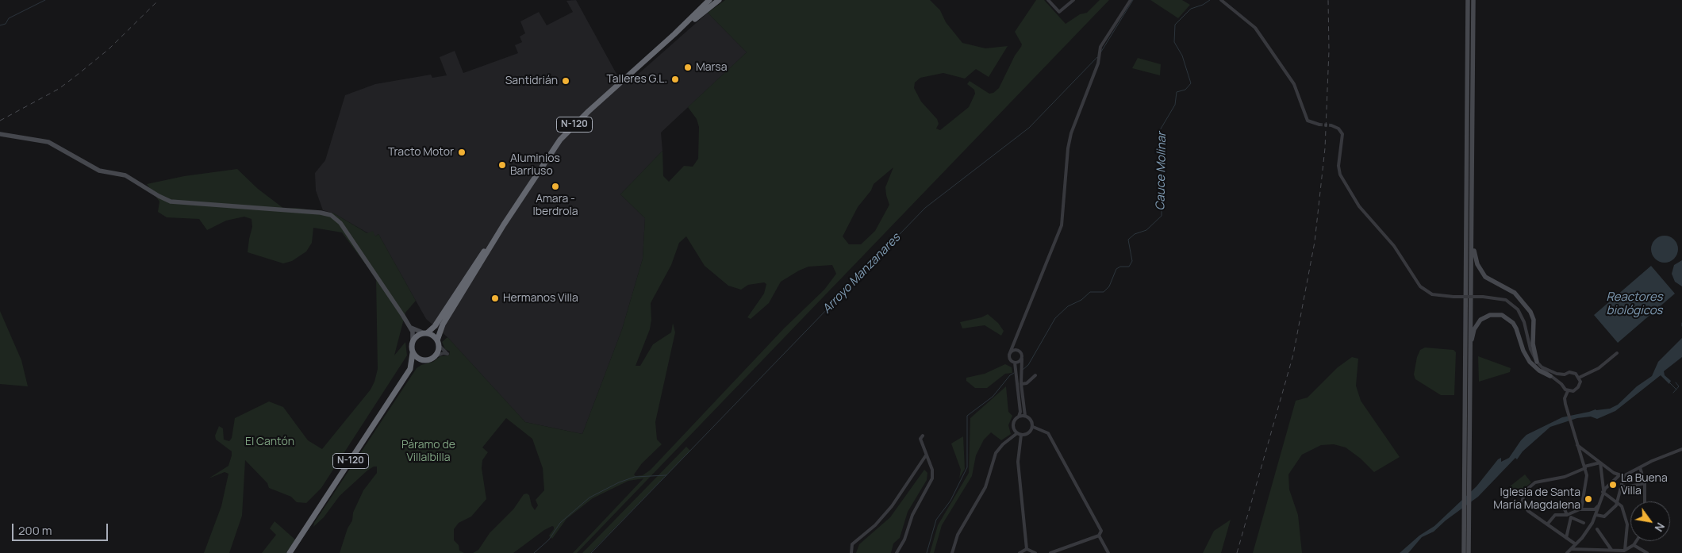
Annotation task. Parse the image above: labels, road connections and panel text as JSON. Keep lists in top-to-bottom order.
{
  "streets": {
    "highway": ["N-120"]
  },
  "water": ["Cauce Molinar", "Arroyo Manzanares", "Reactores biológicos"],
  "parks": ["El Cantón", "Páramo de Villalbilla"],
  "places": [
    "Marsa",
    "Talleres G.L.",
    "Santidrián",
    "Tracto Motor",
    "Aluminios Barriuso",
    "Amara - Iberdrola",
    "Hermanos Villa",
    "La Buena Villa",
    "Iglesia de Santa María Magdalena"
  ],
  "scale_bar": "200 m",
  "north": "bottom right"
}
